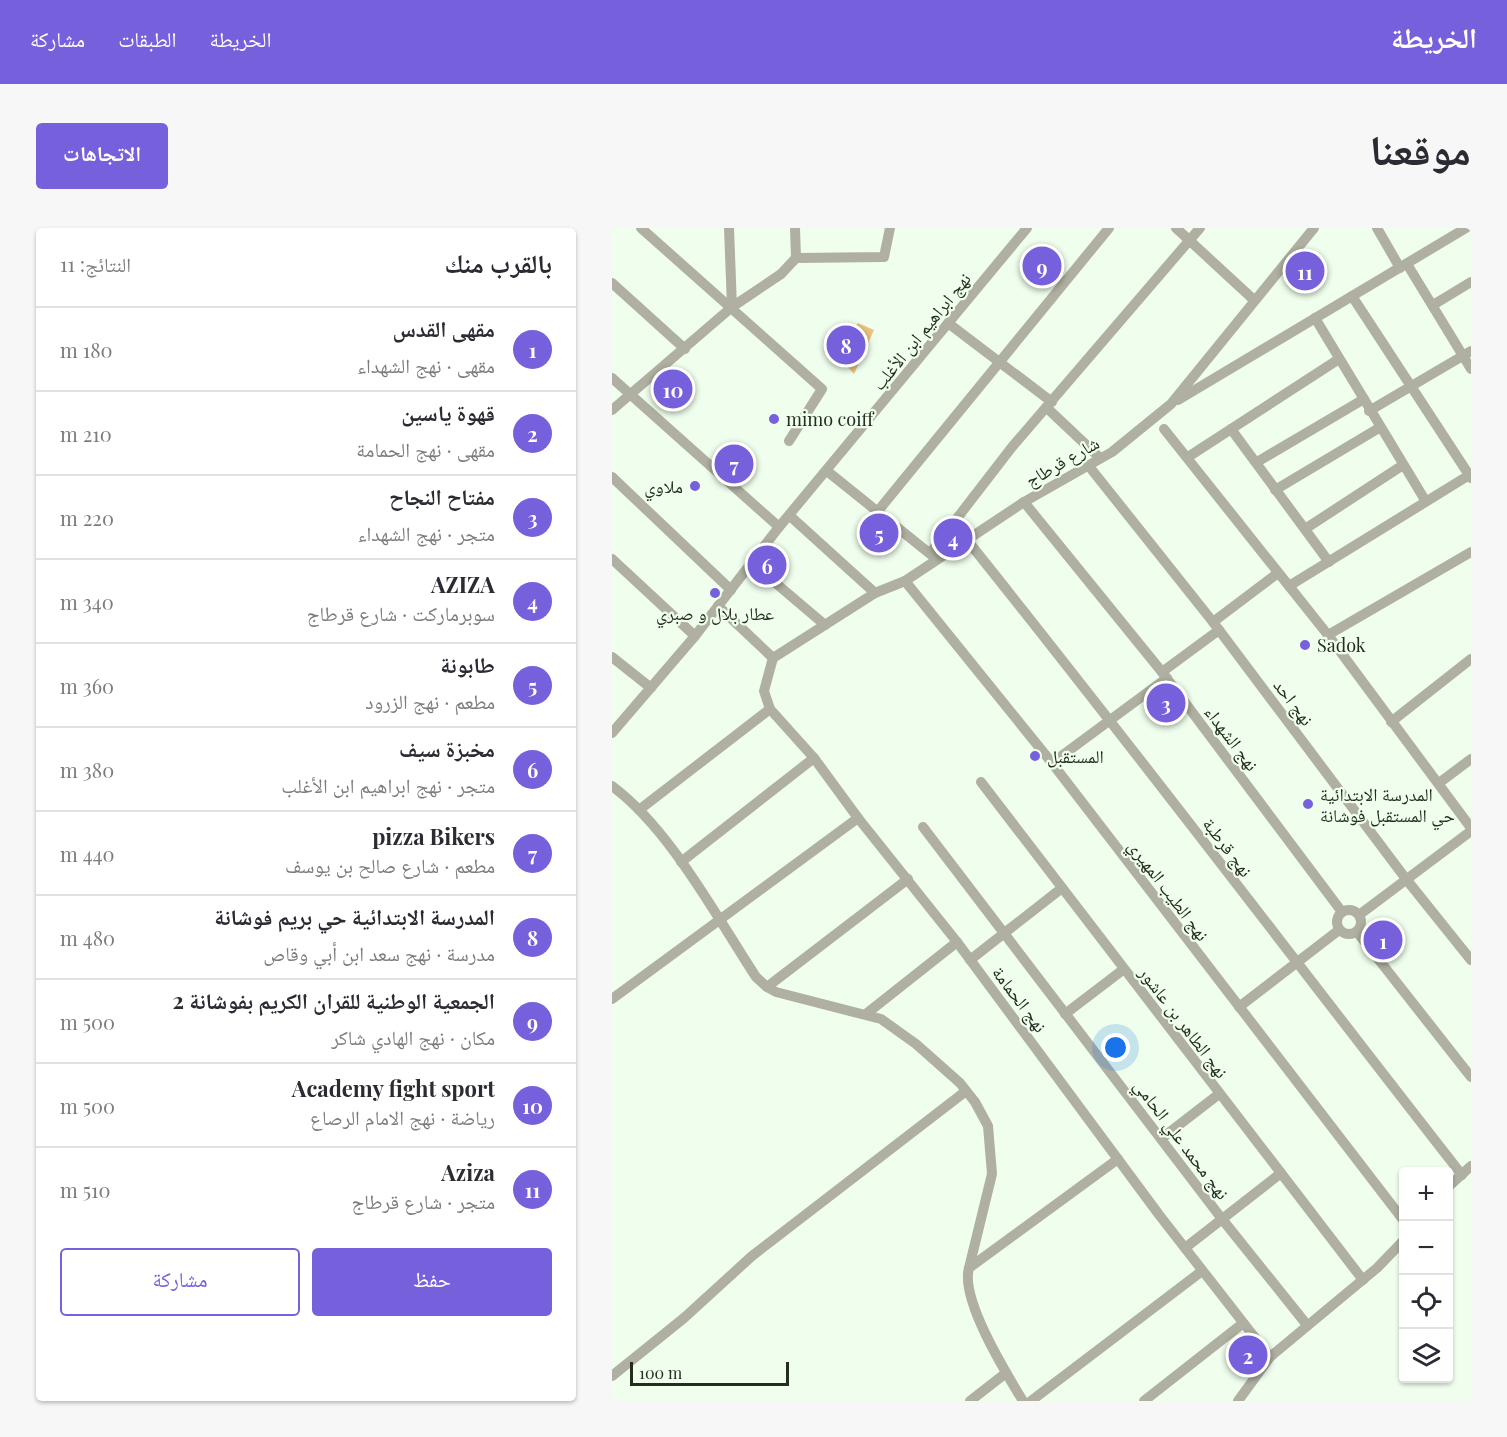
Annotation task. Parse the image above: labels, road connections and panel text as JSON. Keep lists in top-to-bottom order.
{
  "streets": {
    "street": [
      "نهج ابراهيم ابن الأغلب",
      "شارع قرطاج",
      "نهج احد",
      "نهج الشهداء",
      "نهج قرطبة",
      "نهج الطيب المهيري",
      "نهج الحمامة",
      "نهج الطاهر بن عاشور",
      "نهج محمد علي الحامي"
    ]
  },
  "crossings": [
    ["شارع قرطاج", "نهج احد"],
    ["شارع قرطاج", "نهج الشهداء"],
    ["شارع قرطاج", "نهج قرطبة"],
    ["شارع قرطاج", "نهج الطيب المهيري"]
  ],
  "places": [
    "mimo coiff",
    "ملاوي",
    "عطار بلال و صبري",
    "Sadok",
    "المستقبل",
    "المدرسة الابتدائية حي المستقبل فوشانة"
  ],
  "scale_bar": "100 m",
  "page": {
    "header": "الخريطة",
    "nav": ["الخريطة", "الطبقات", "مشاركة"],
    "title": "موقعنا",
    "buttons": [
      "الاتجاهات",
      ["حفظ", "مشاركة"]
    ],
    "heading": ["بالقرب منك", "النتائج: 11"],
    "pins": [
      "9",
      "11",
      "8",
      "10",
      "7",
      "5",
      "4",
      "6",
      "3",
      "1",
      "2"
    ],
    "list": [
      {
        "mark": "1",
        "name": "مقهى القدس",
        "note": "مقهى · نهج الشهداء",
        "value": "180 m"
      },
      {
        "mark": "2",
        "name": "قهوة ياسين",
        "note": "مقهى · نهج الحمامة",
        "value": "210 m"
      },
      {
        "mark": "3",
        "name": "مفتاح النجاح",
        "note": "متجر · نهج الشهداء",
        "value": "220 m"
      },
      {
        "mark": "4",
        "name": "AZIZA",
        "note": "سوبرماركت · شارع قرطاج",
        "value": "340 m"
      },
      {
        "mark": "5",
        "name": "طابونة",
        "note": "مطعم · نهج الزرود",
        "value": "360 m"
      },
      {
        "mark": "6",
        "name": "مخبزة سيف",
        "note": "متجر · نهج ابراهيم ابن الأغلب",
        "value": "380 m"
      },
      {
        "mark": "7",
        "name": "pizza Bikers",
        "note": "مطعم · شارع صالح بن يوسف",
        "value": "440 m"
      },
      {
        "mark": "8",
        "name": "المدرسة الابتدائية حي بريم فوشانة",
        "note": "مدرسة · نهج سعد ابن أبي وقاص",
        "value": "480 m"
      },
      {
        "mark": "9",
        "name": "الجمعية الوطنية للقران الكريم بفوشانة 2",
        "note": "مكان · نهج الهادي شاكر",
        "value": "500 m"
      },
      {
        "mark": "10",
        "name": "Academy fight sport",
        "note": "رياضة · نهج الامام الرصاع",
        "value": "500 m"
      },
      {
        "mark": "11",
        "name": "Aziza",
        "note": "متجر · شارع قرطاج",
        "value": "510 m"
      }
    ],
    "map_buttons": ["+", "−"],
    "scale": "100 m"
  }
}
